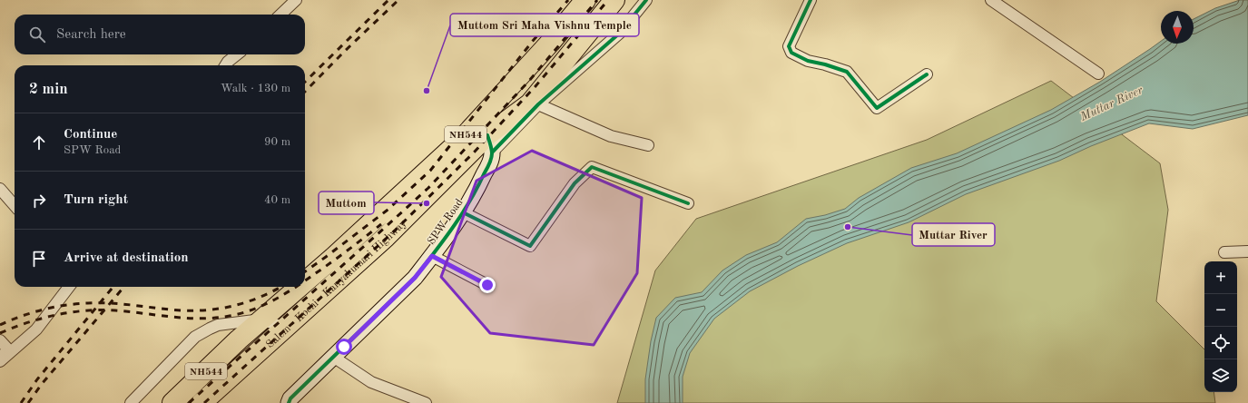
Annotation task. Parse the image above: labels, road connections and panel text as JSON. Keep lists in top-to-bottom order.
{
  "streets": {
    "highway": ["NH544", "Salem - Kochi - Kanyakumari Highway"],
    "street": ["SPW Road"]
  },
  "crossings": [
    ["SPW Road", "Salem - Kochi - Kanyakumari Highway"]
  ],
  "water": ["Muttar River"],
  "places": ["Muttom Sri Maha Vishnu Temple", "Muttom", "Muttar River"],
  "north": "bottom",
  "page": {
    "search": "Search here",
    "heading": ["2 min", "Walk · 130 m"],
    "list": [
      ["Continue", "SPW Road", "90 m"],
      ["Turn right", "40 m"],
      "Arrive at destination"
    ],
    "map_buttons": ["+", "−"]
  }
}
